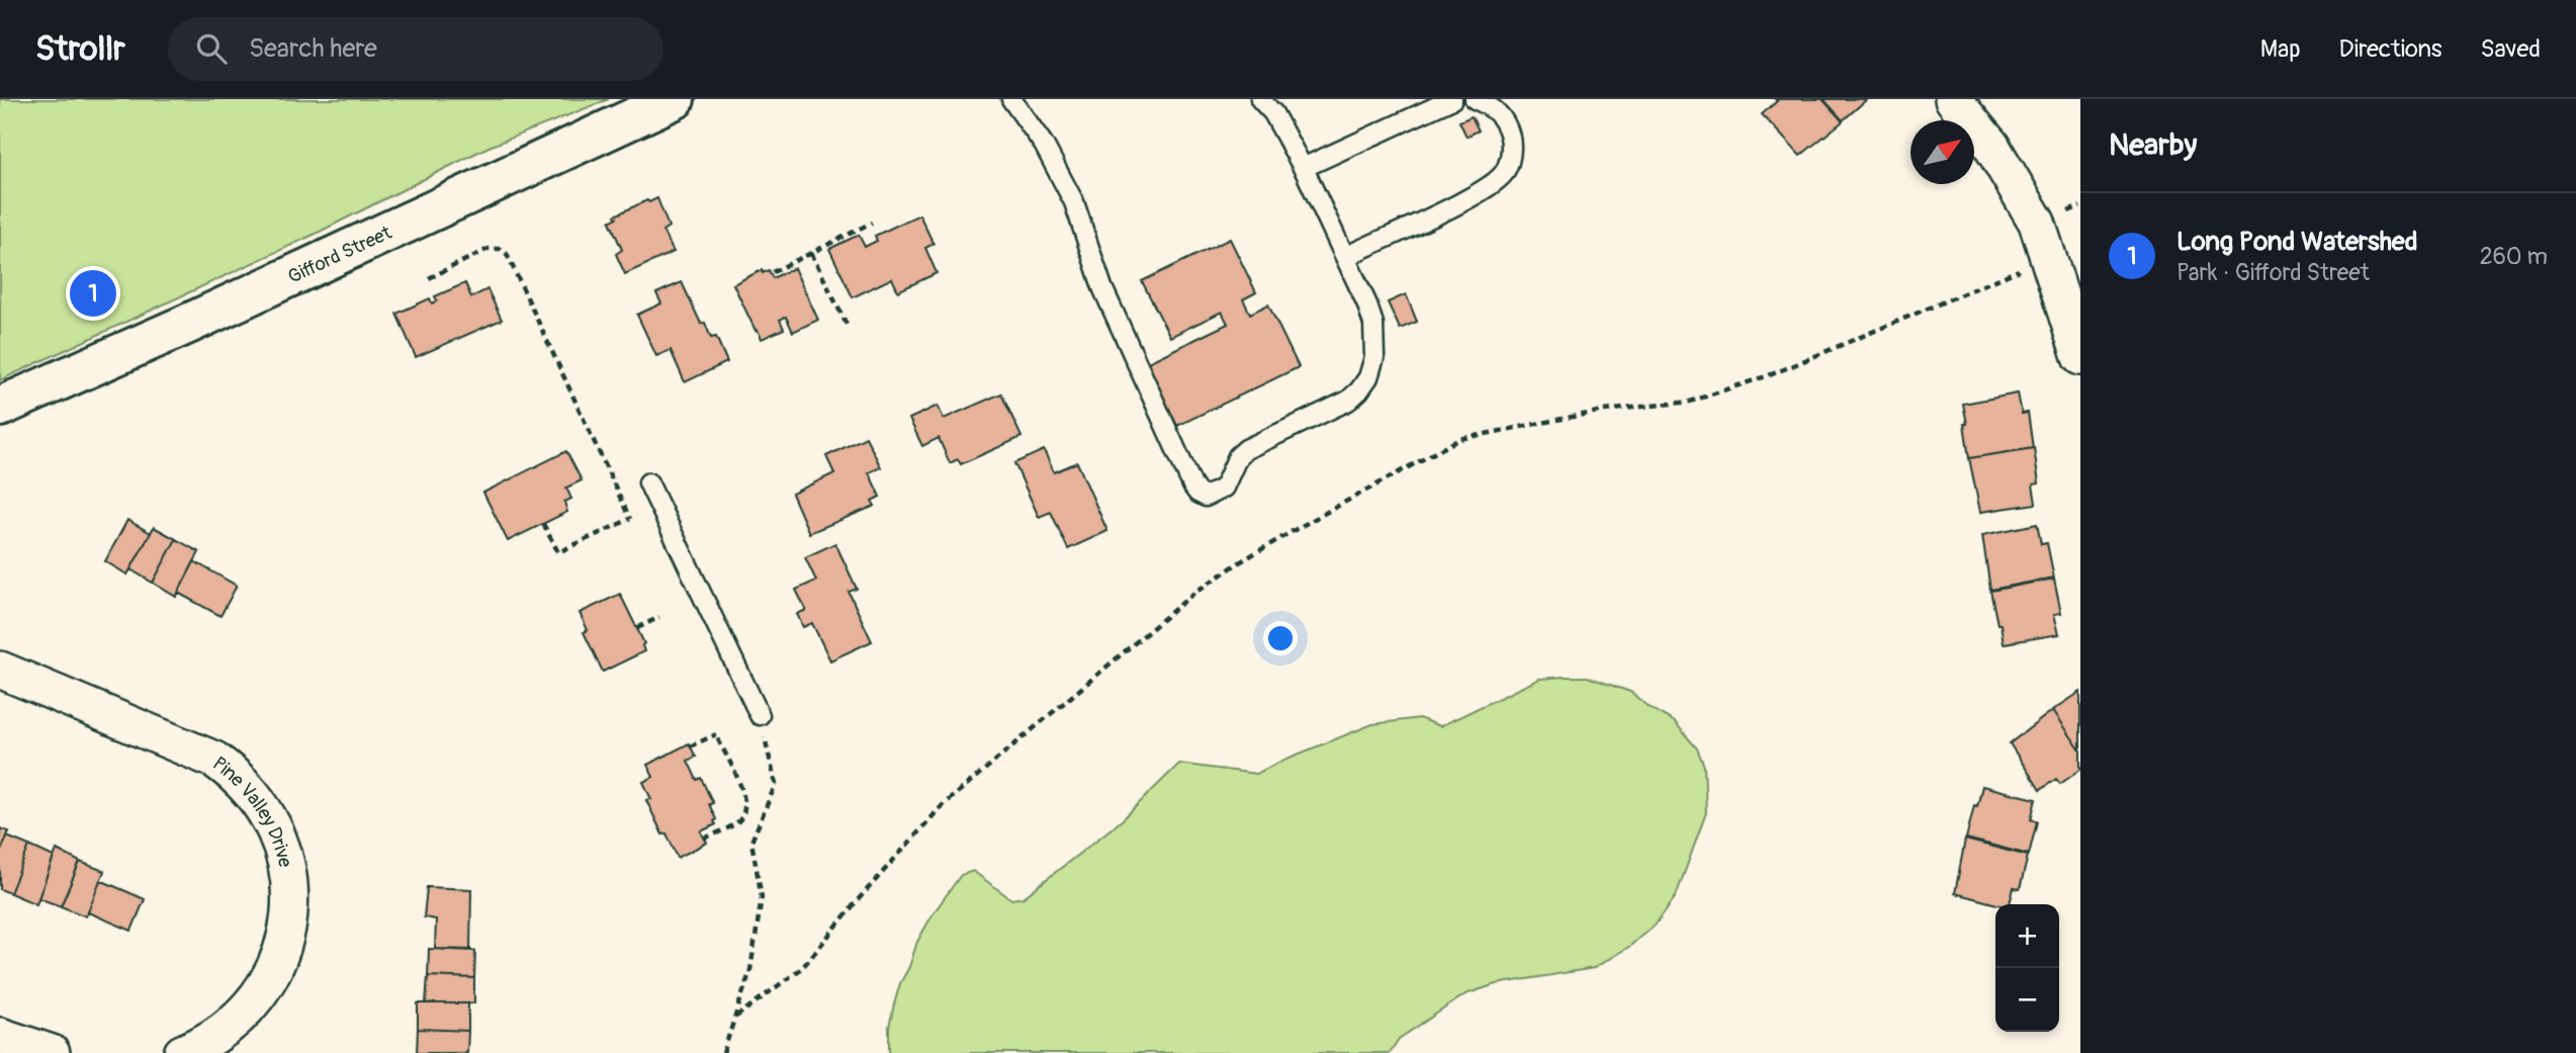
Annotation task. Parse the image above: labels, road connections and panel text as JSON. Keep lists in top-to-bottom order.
{
  "streets": {
    "main road": ["Gifford Street"],
    "street": ["Pine Valley Drive"]
  },
  "north": "top right",
  "page": {
    "header": "Strollr",
    "search": "Search here",
    "nav": ["Map", "Directions", "Saved"],
    "heading": "Nearby",
    "list": [
      {
        "mark": "1",
        "name": "Long Pond Watershed",
        "note": "Park · Gifford Street",
        "value": "260 m"
      }
    ],
    "pins": "1",
    "map_buttons": ["+", "−"]
  }
}
